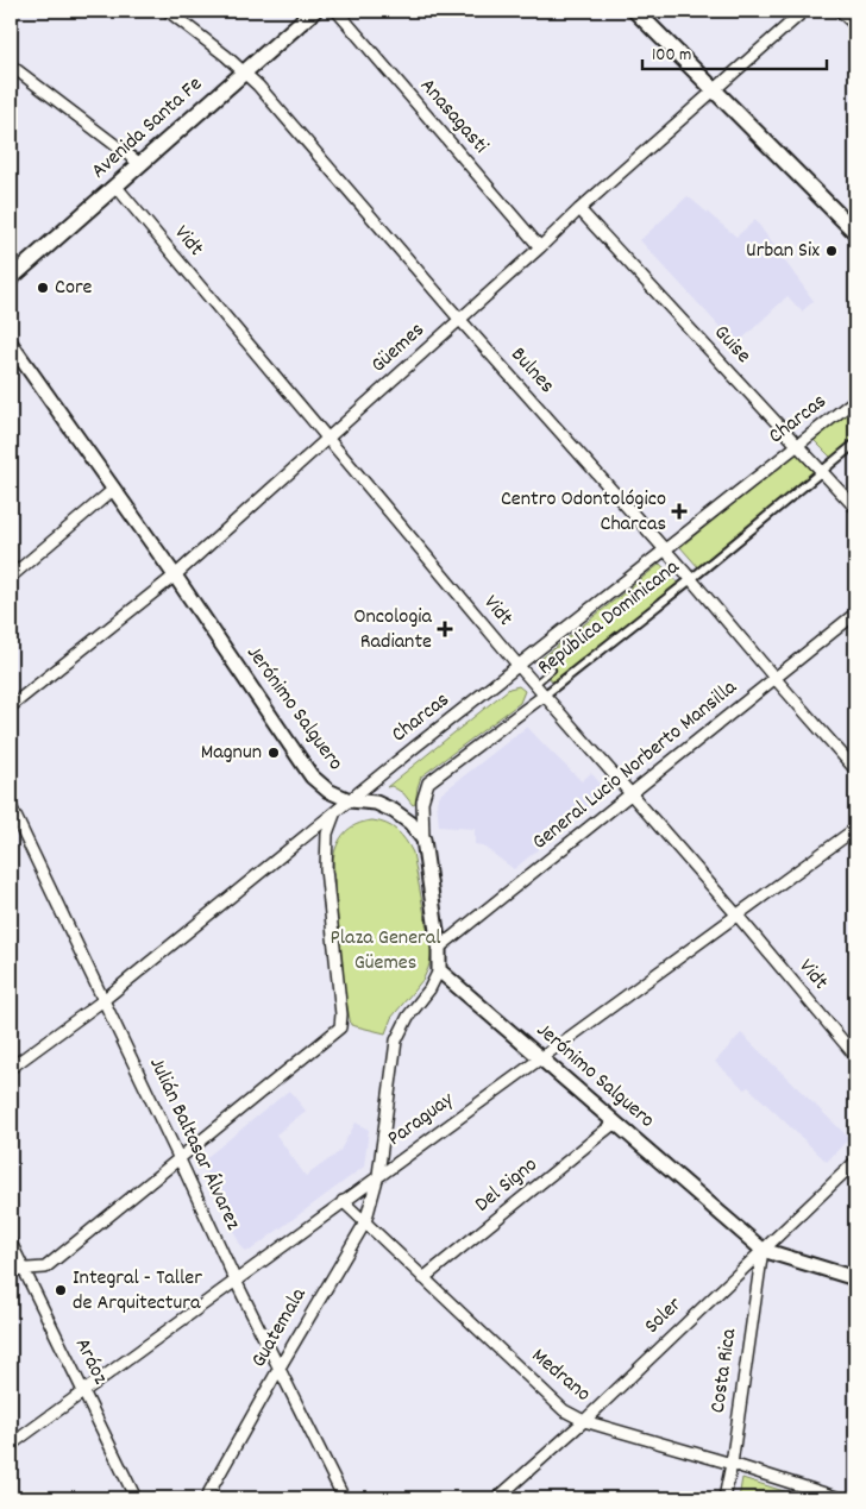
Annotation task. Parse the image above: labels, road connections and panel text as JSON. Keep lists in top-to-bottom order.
{
  "streets": {
    "main road": ["Avenida Santa Fe"],
    "street": [
      "Anasagasti",
      "Vidt",
      "Guise",
      "Güemes",
      "Bulnes",
      "Charcas",
      "República Dominicana",
      "Jerónimo Salguero",
      "General Lucio Norberto Mansilla",
      "Paraguay",
      "Julián Baltasar Álvarez",
      "Del Signo",
      "Soler",
      "Guatemala",
      "Aráoz",
      "Costa Rica",
      "Medrano"
    ]
  },
  "crossings": [
    ["Anasagasti", "Güemes"],
    ["Avenida Santa Fe", "Vidt"],
    ["Avenida Santa Fe", "Bulnes"],
    ["Vidt", "Güemes"],
    ["Vidt", "Charcas"],
    ["Vidt", "República Dominicana"],
    ["Vidt", "General Lucio Norberto Mansilla"],
    ["Vidt", "Paraguay"],
    ["Guise", "Güemes"],
    ["Guise", "Charcas"],
    ["Guise", "República Dominicana"],
    ["Güemes", "Bulnes"],
    ["Güemes", "Jerónimo Salguero"],
    ["Bulnes", "Charcas"],
    ["Bulnes", "República Dominicana"],
    ["Bulnes", "General Lucio Norberto Mansilla"],
    ["Charcas", "Jerónimo Salguero"],
    ["Charcas", "Julián Baltasar Álvarez"],
    ["República Dominicana", "Jerónimo Salguero"],
    ["Jerónimo Salguero", "Paraguay"],
    ["Jerónimo Salguero", "Del Signo"],
    ["Jerónimo Salguero", "Soler"],
    ["Jerónimo Salguero", "Costa Rica"],
    ["Paraguay", "Julián Baltasar Álvarez"],
    ["Paraguay", "Guatemala"],
    ["Paraguay", "Aráoz"],
    ["Paraguay", "Medrano"],
    ["Julián Baltasar Álvarez", "Guatemala"],
    ["Del Signo", "Medrano"],
    ["Soler", "Costa Rica"],
    ["Soler", "Medrano"],
    ["Guatemala", "Medrano"],
    ["Costa Rica", "Medrano"]
  ],
  "parks": ["Plaza General Güemes"],
  "places": {
    "other": [
      "Urban Six",
      "Core",
      "Magnun",
      "Integral - Taller de Arquitectura"
    ],
    "health": ["Centro Odontológico Charcas", "Oncologia Radiante"]
  },
  "scale_bar": "100 m"
}
